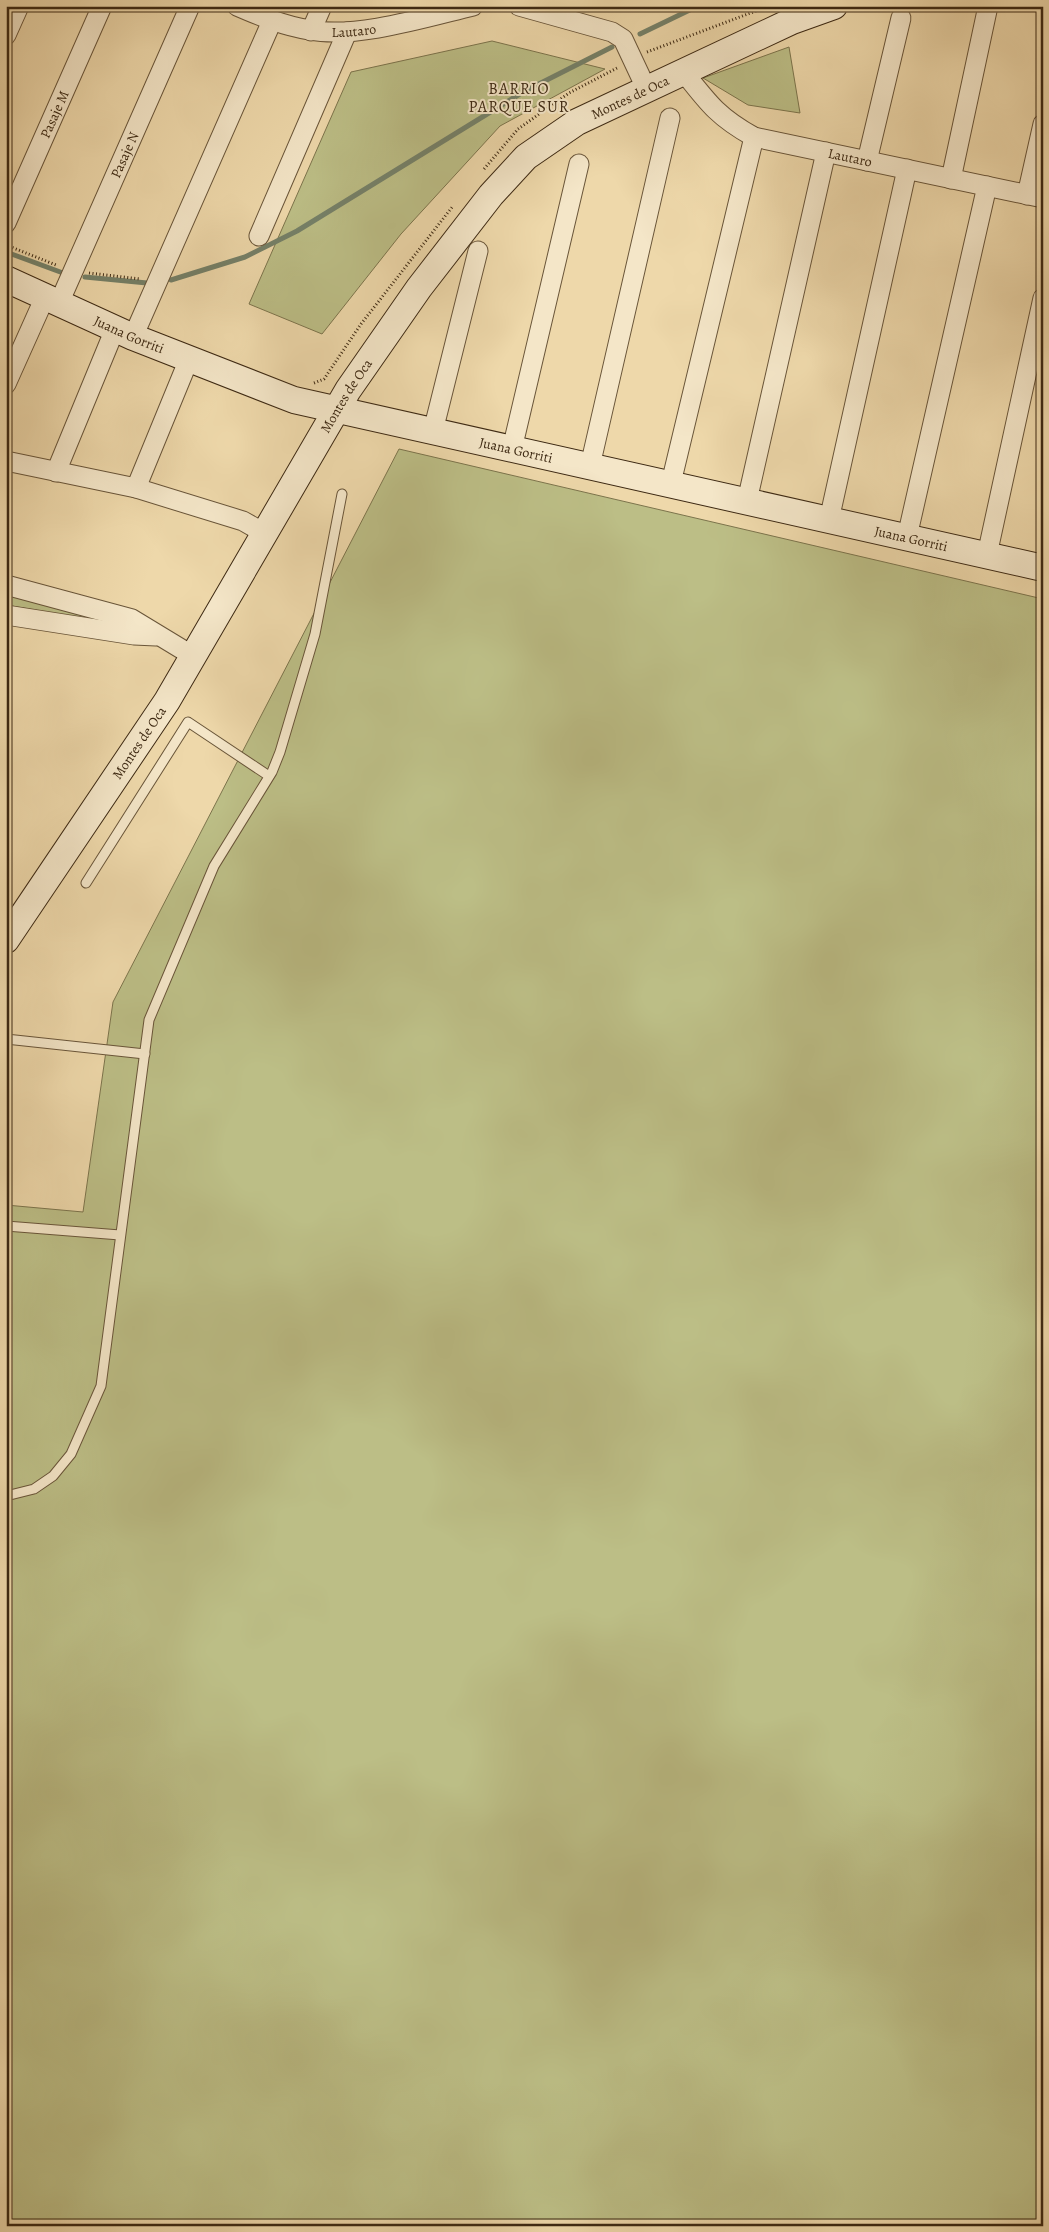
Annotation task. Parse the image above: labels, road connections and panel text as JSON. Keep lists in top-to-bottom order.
{
  "streets": {
    "main road": ["Montes de Oca", "Juana Gorriti"],
    "street": ["Lautaro", "Pasaje M", "Pasaje N"]
  },
  "crossings": [
    ["Lautaro", "Montes de Oca"],
    ["Montes de Oca", "Juana Gorriti"],
    ["Pasaje N", "Juana Gorriti"]
  ],
  "districts": ["BARRIO PARQUE SUR"]
}
